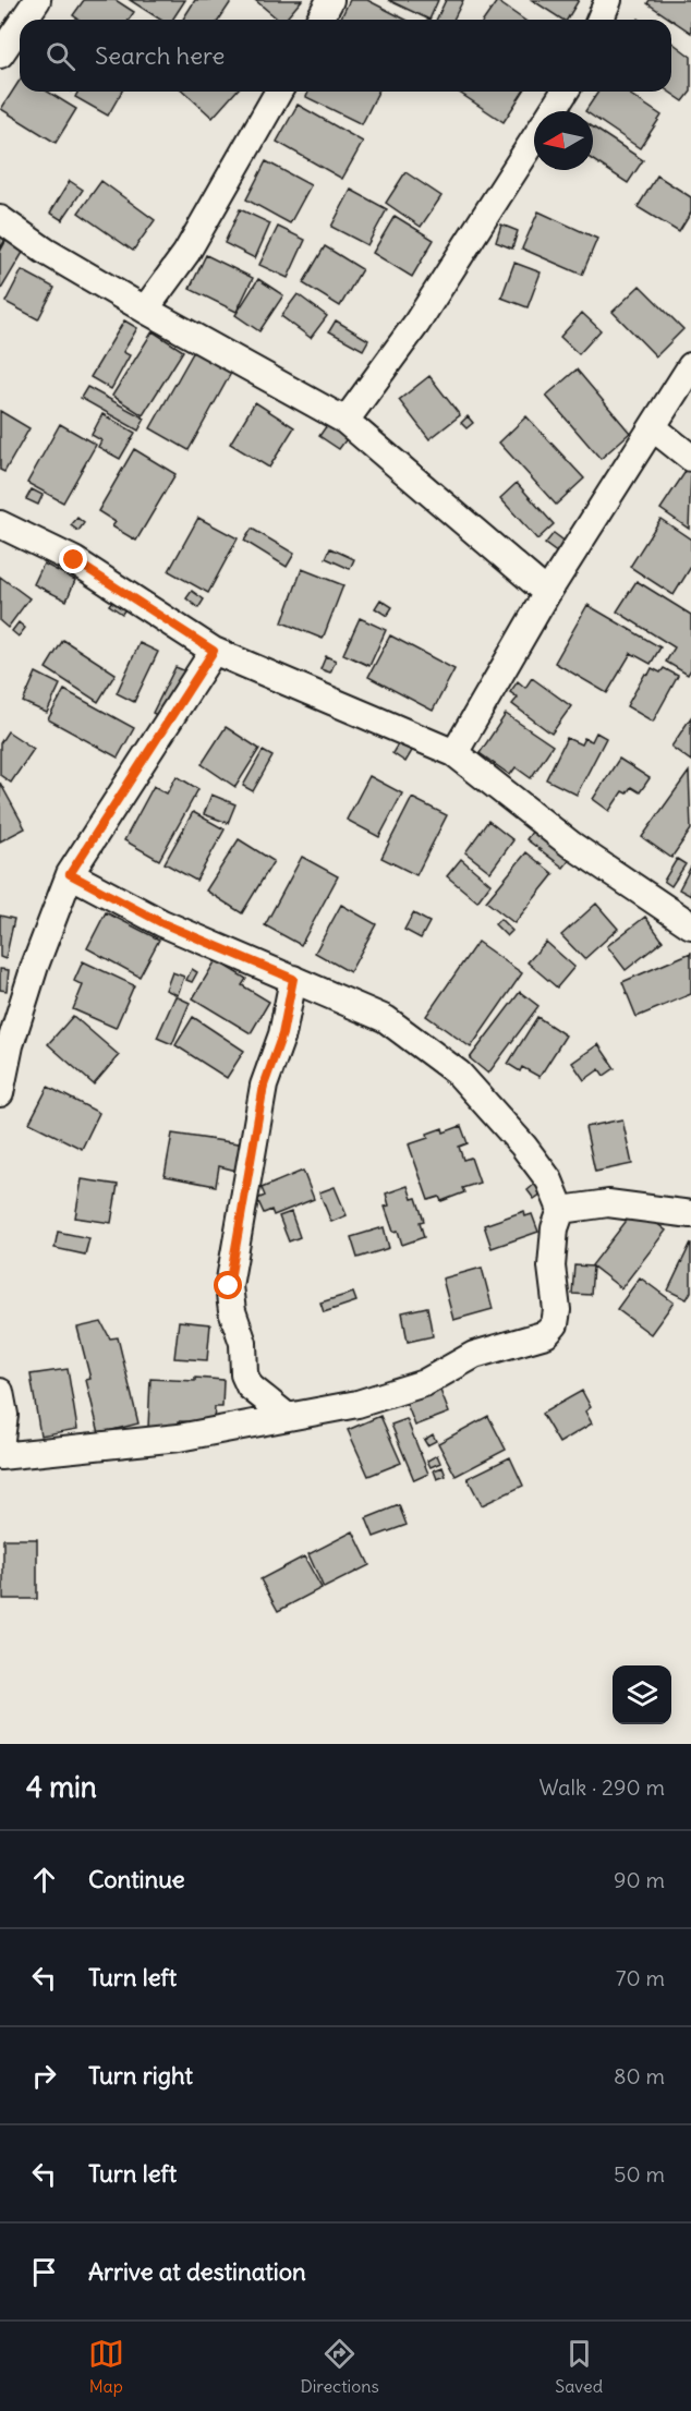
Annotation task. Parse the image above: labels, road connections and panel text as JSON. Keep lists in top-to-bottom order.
{
  "north": "left",
  "page": {
    "search": "Search here",
    "heading": ["4 min", "Walk · 290 m"],
    "list": [
      ["Continue", "90 m"],
      ["Turn left", "70 m"],
      ["Turn right", "80 m"],
      ["Turn left", "50 m"],
      "Arrive at destination"
    ],
    "nav": ["Map", "Directions", "Saved"]
  }
}
